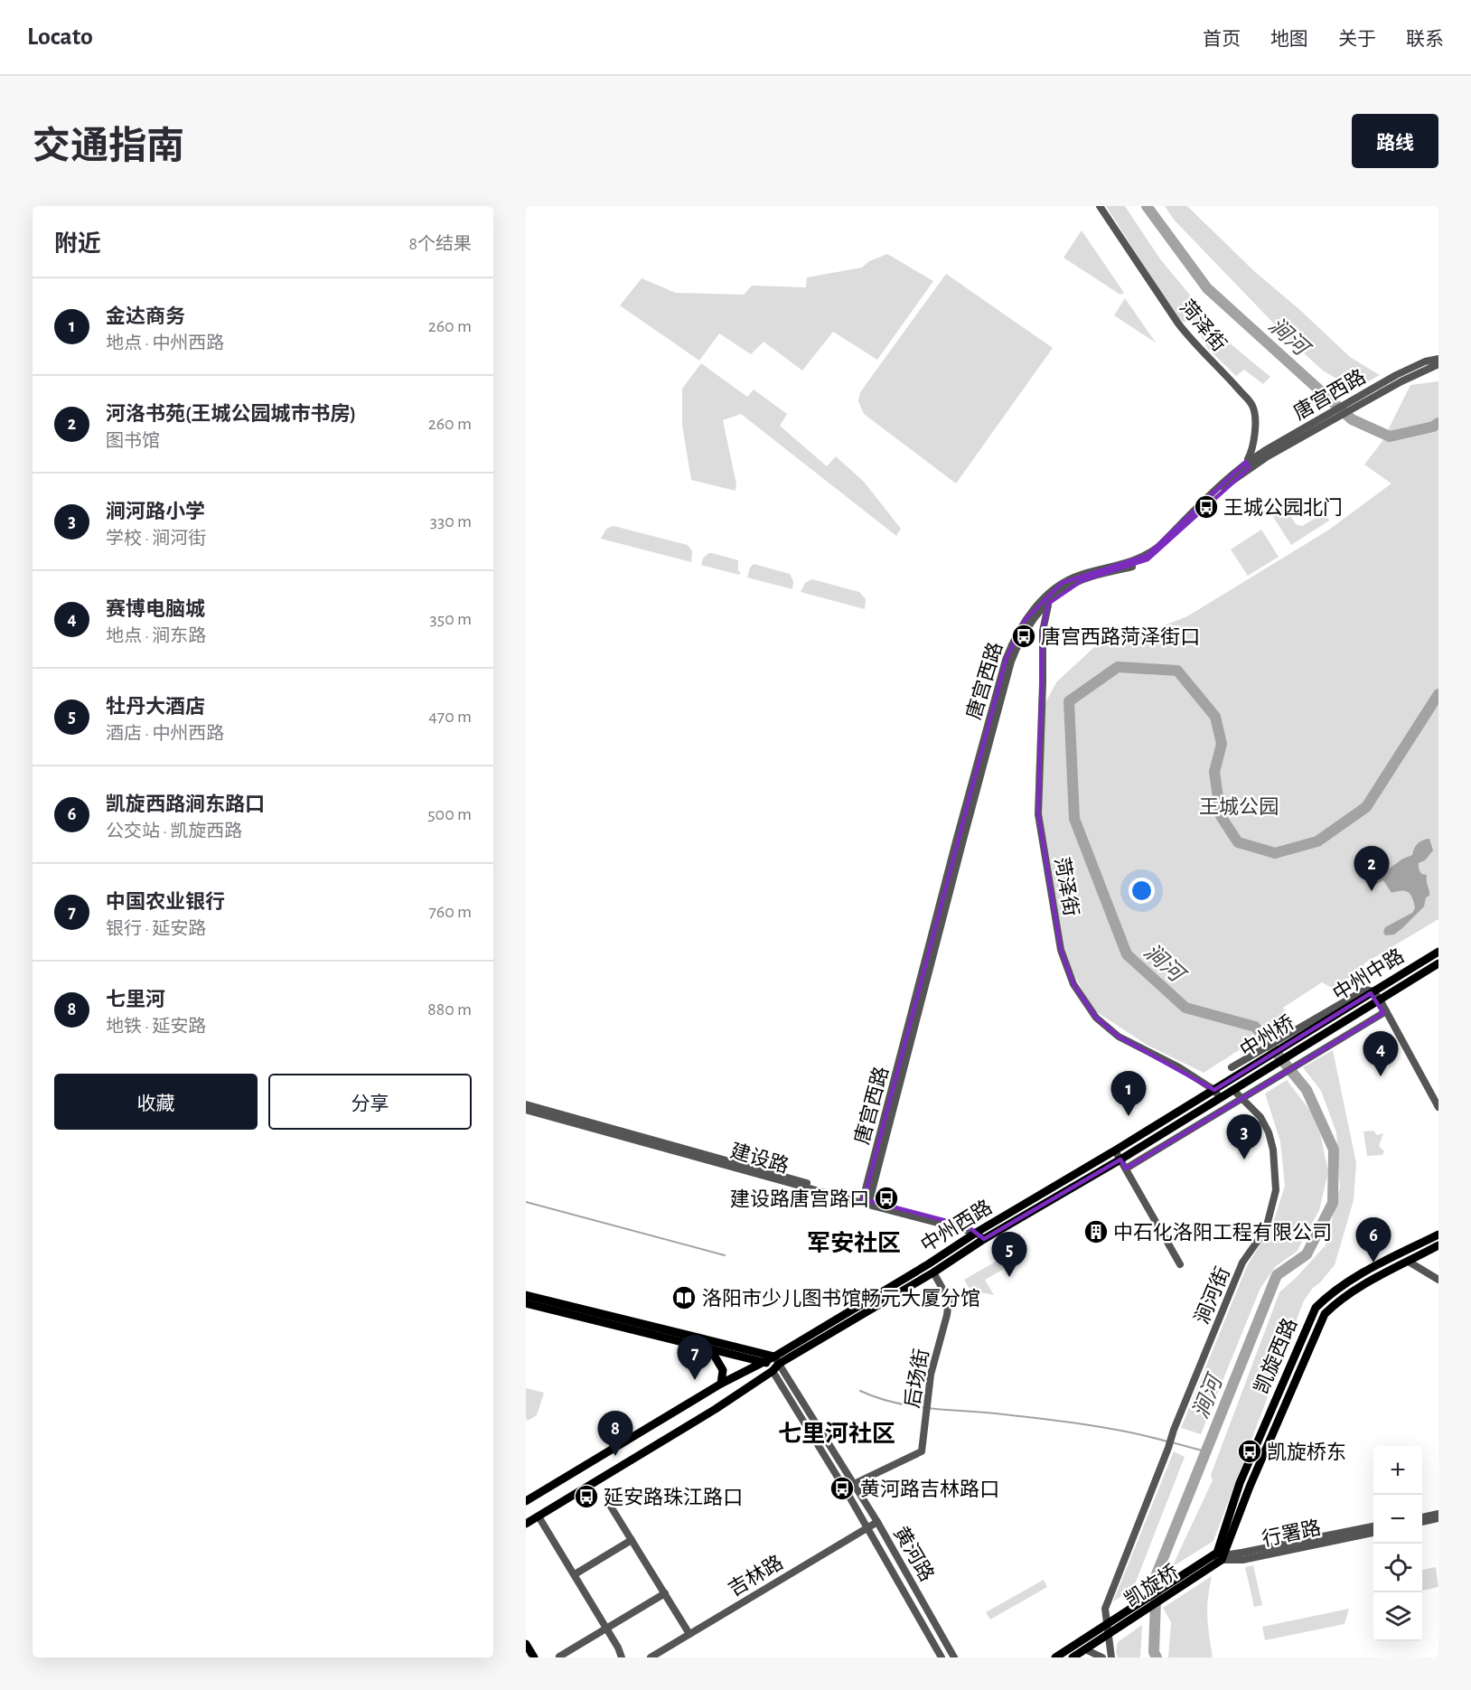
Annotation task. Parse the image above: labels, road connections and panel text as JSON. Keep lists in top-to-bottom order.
{
  "streets": {
    "main road": [
      "中州中路",
      "中州桥",
      "中州西路",
      "凯旋西路",
      "凯旋桥"
    ],
    "street": [
      "菏泽街",
      "唐宫西路",
      "建设路",
      "涧河街",
      "后场街",
      "行署路",
      "黄河路",
      "吉林路"
    ]
  },
  "crossings": [
    ["菏泽街", "唐宫西路"],
    ["菏泽街", "中州西路"],
    ["唐宫西路", "建设路"],
    ["中州中路", "中州桥"],
    ["中州桥", "中州西路"],
    ["建设路", "中州西路"],
    ["中州西路", "涧河街"],
    ["中州西路", "后场街"],
    ["中州西路", "黄河路"],
    ["凯旋西路", "行署路"],
    ["凯旋西路", "凯旋桥"],
    ["后场街", "黄河路"],
    ["行署路", "凯旋桥"],
    ["黄河路", "吉林路"]
  ],
  "districts": ["军安社区", "七里河社区"],
  "water": ["涧河"],
  "parks": ["王城公园"],
  "places": {
    "bus stop": [
      "王城公园北门",
      "唐宫西路菏泽街口",
      "建设路唐宫路口",
      "凯旋桥东",
      "黄河路吉林路口",
      "延安路珠江路口"
    ],
    "building": ["中石化洛阳工程有限公司"],
    "library": ["洛阳市少儿图书馆畅元大厦分馆"]
  },
  "page": {
    "header": "Locato",
    "nav": [
      "首页",
      "地图",
      "关于",
      "联系"
    ],
    "title": "交通指南",
    "buttons": [
      "路线",
      ["收藏", "分享"]
    ],
    "heading": ["附近", "8个结果"],
    "list": [
      {
        "mark": "1",
        "name": "金达商务",
        "note": "地点 · 中州西路",
        "value": "260 m"
      },
      {
        "mark": "2",
        "name": "河洛书苑(王城公园城市书房)",
        "note": "图书馆",
        "value": "260 m"
      },
      {
        "mark": "3",
        "name": "涧河路小学",
        "note": "学校 · 涧河街",
        "value": "330 m"
      },
      {
        "mark": "4",
        "name": "赛博电脑城",
        "note": "地点 · 涧东路",
        "value": "350 m"
      },
      {
        "mark": "5",
        "name": "牡丹大酒店",
        "note": "酒店 · 中州西路",
        "value": "470 m"
      },
      {
        "mark": "6",
        "name": "凯旋西路涧东路口",
        "note": "公交站 · 凯旋西路",
        "value": "500 m"
      },
      {
        "mark": "7",
        "name": "中国农业银行",
        "note": "银行 · 延安路",
        "value": "760 m"
      },
      {
        "mark": "8",
        "name": "七里河",
        "note": "地铁 · 延安路",
        "value": "880 m"
      }
    ],
    "pins": [
      "2",
      "4",
      "1",
      "3",
      "6",
      "5",
      "7",
      "8"
    ],
    "map_buttons": ["+", "−"]
  }
}
